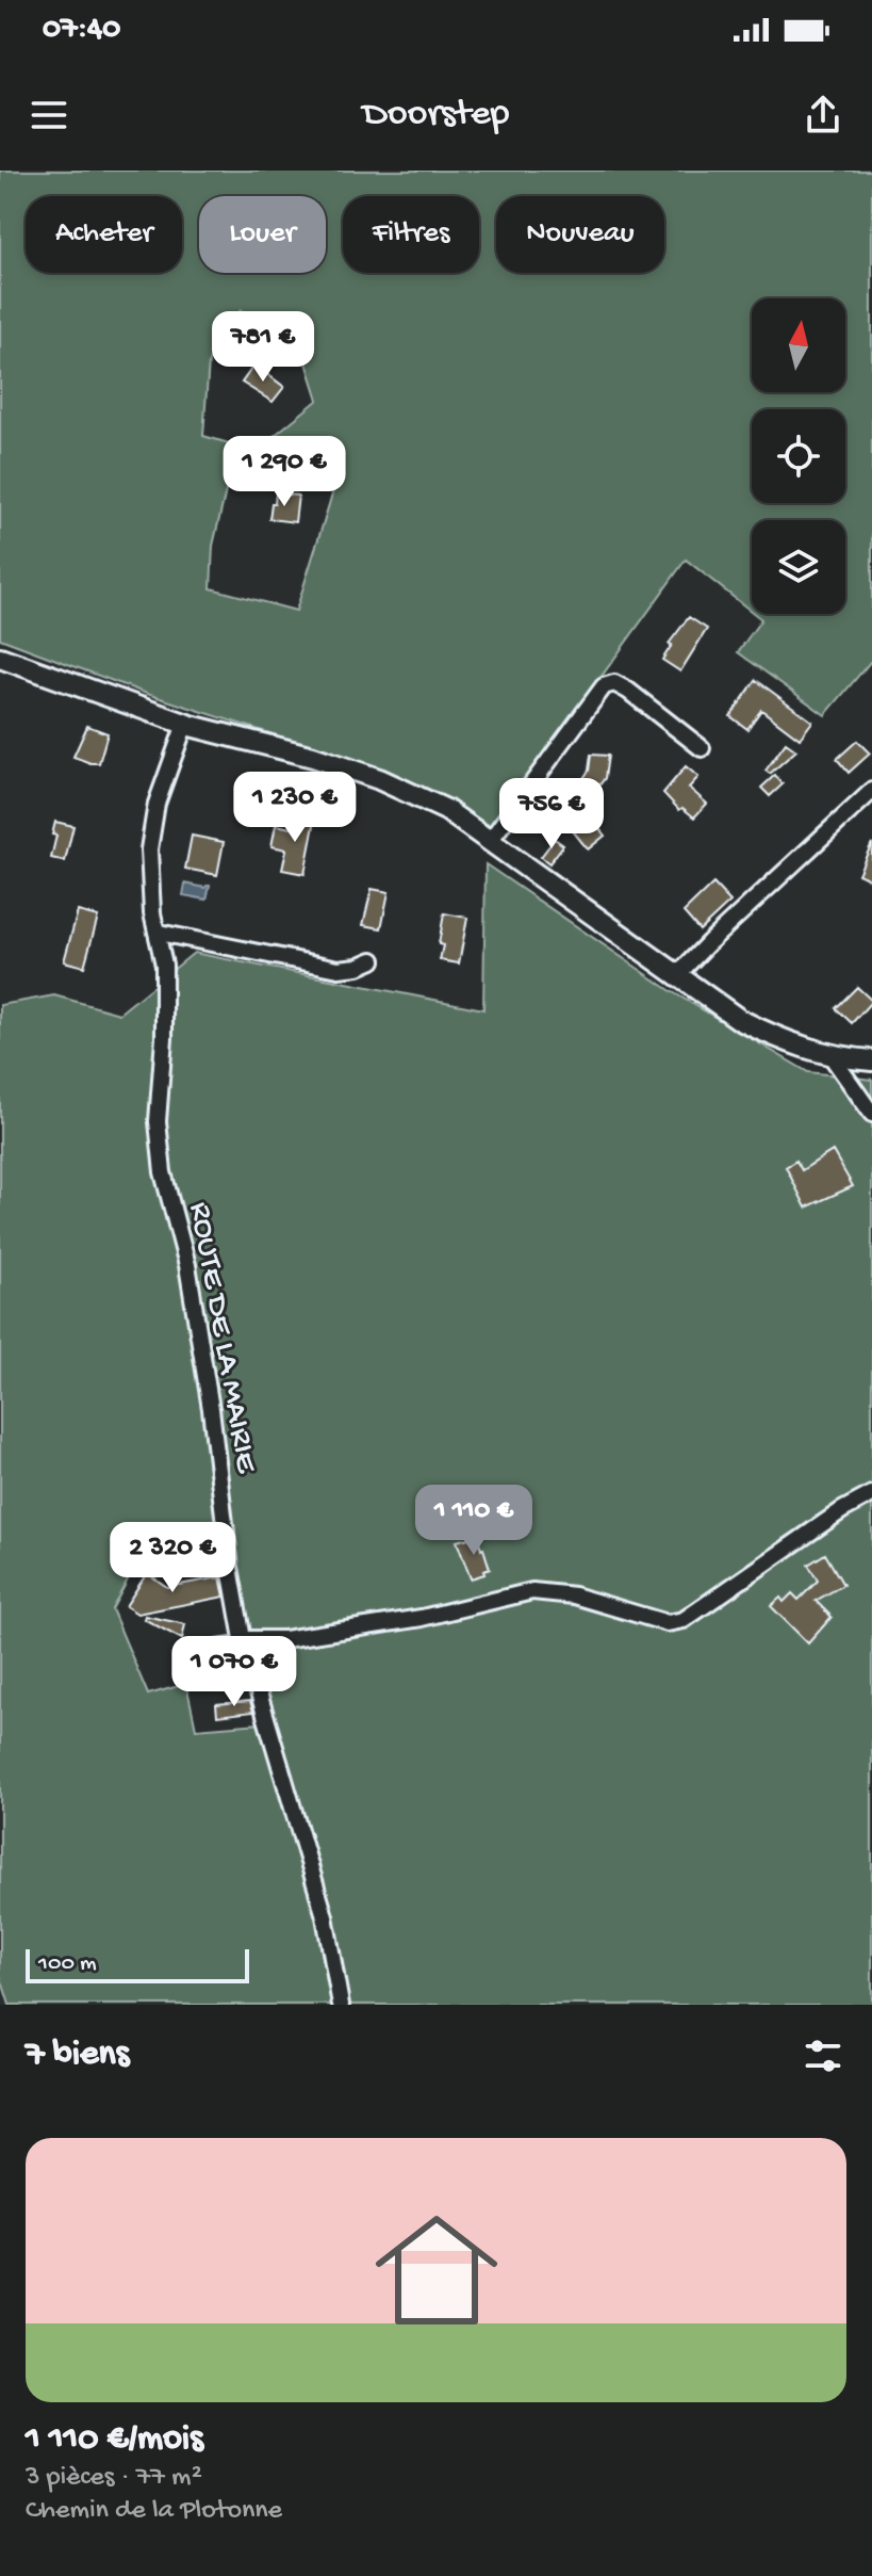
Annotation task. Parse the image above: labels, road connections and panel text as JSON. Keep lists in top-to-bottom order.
{
  "streets": {
    "street": ["ROUTE DE LA MAIRIE"]
  },
  "scale_bar": "100 m",
  "north": "top",
  "page": {
    "status": "07:40",
    "header": "Doorstep",
    "chip": [
      "Acheter",
      "Louer",
      "Filtres",
      "Nouveau"
    ],
    "price": [
      "781 €",
      "1 290 €",
      "1 230 €",
      "756 €",
      "1 110 €",
      "2 320 €",
      "1 070 €"
    ],
    "scale": "100 m",
    "heading": "7 biens",
    "list": [
      {
        "name": "1 110 €/mois",
        "note": "3 pièces · 77 m² · Chemin de la Plotonne"
      }
    ]
  }
}
